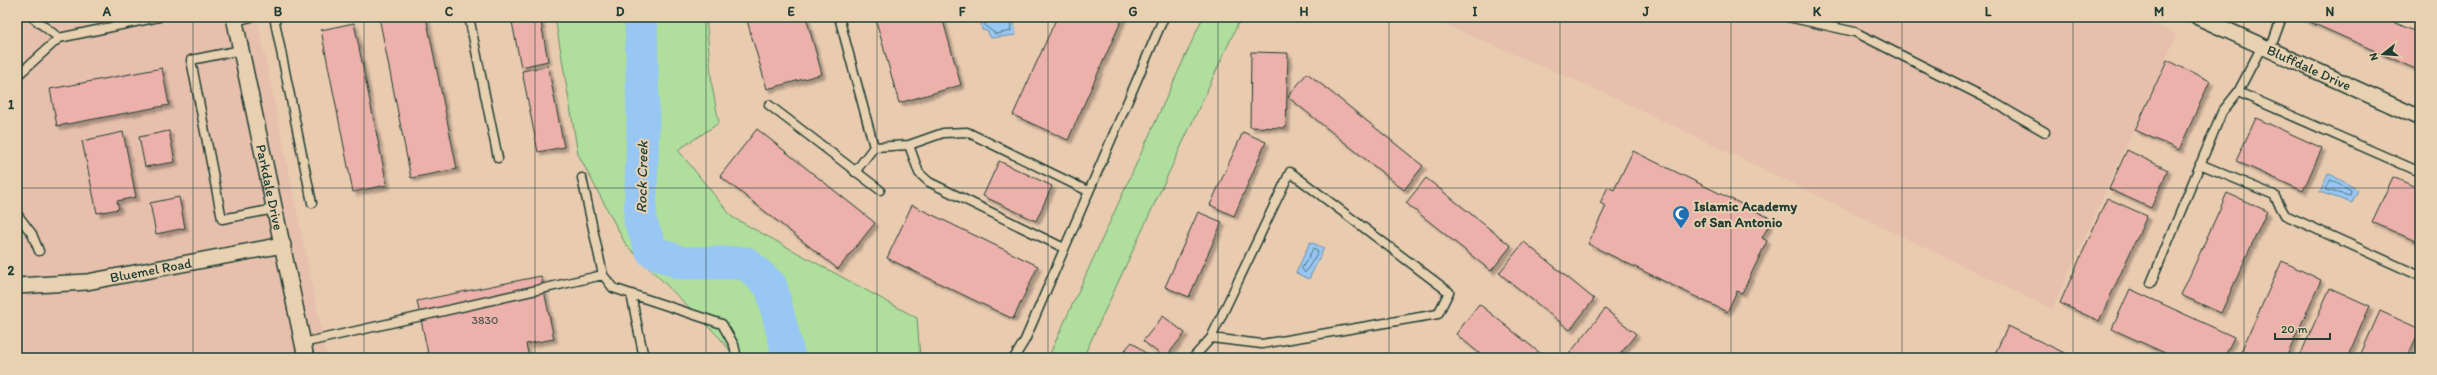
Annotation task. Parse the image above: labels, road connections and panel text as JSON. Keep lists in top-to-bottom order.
{
  "streets": {
    "street": ["Bluffdale Drive", "Parkdale Drive", "Bluemel Road"]
  },
  "crossings": [
    ["Parkdale Drive", "Bluemel Road"]
  ],
  "water": ["Rock Creek"],
  "places": {
    "mosque": ["Islamic Academy of San Antonio"]
  },
  "house_numbers": ["3830"],
  "scale_bar": "20 m",
  "north": "left",
  "grid": {
    "columns": [
      "A",
      "B",
      "C",
      "D",
      "E",
      "F",
      "G",
      "H",
      "I",
      "J",
      "K",
      "L",
      "M",
      "N"
    ],
    "rows": ["1", "2"]
  }
}
